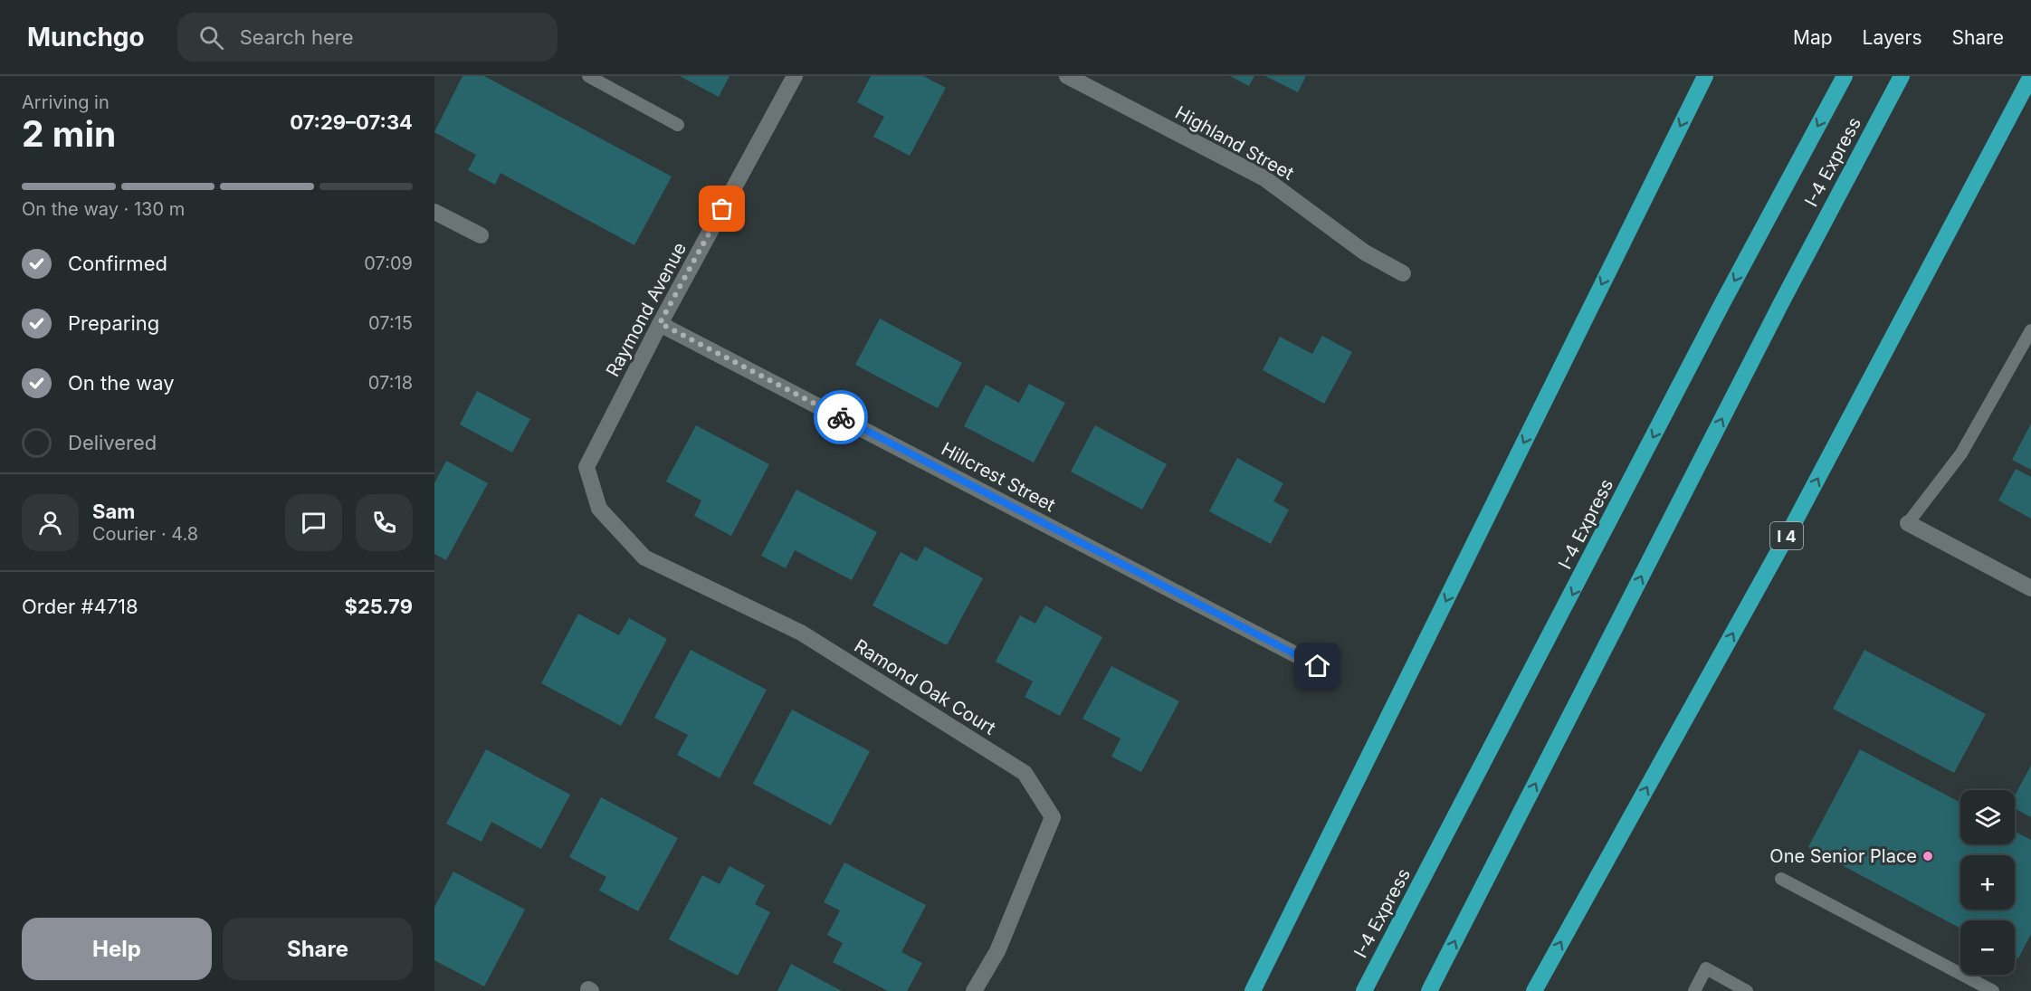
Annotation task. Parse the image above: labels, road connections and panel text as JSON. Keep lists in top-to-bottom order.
{
  "streets": {
    "highway": ["I-4 Express", "I 4"],
    "street": [
      "Highland Street",
      "Raymond Avenue",
      "Hillcrest Street",
      "Ramond Oak Court"
    ]
  },
  "crossings": [
    ["Raymond Avenue", "Hillcrest Street"],
    ["Raymond Avenue", "Ramond Oak Court"]
  ],
  "places": ["One Senior Place"],
  "page": {
    "header": "Munchgo",
    "search": "Search here",
    "nav": ["Map", "Layers", "Share"],
    "heading": ["2 min", "Arriving in", "07:29–07:34"],
    "panel": [
      "Sam",
      "Courier · 4.8",
      "Order #4718",
      "$25.79"
    ],
    "bar": "On the way · 130 m",
    "list": [
      ["Confirmed", "07:09"],
      ["Preparing", "07:15"],
      ["On the way", "07:18"],
      "Delivered"
    ],
    "map_buttons": ["+", "−"],
    "buttons": ["Help", "Share"]
  }
}
